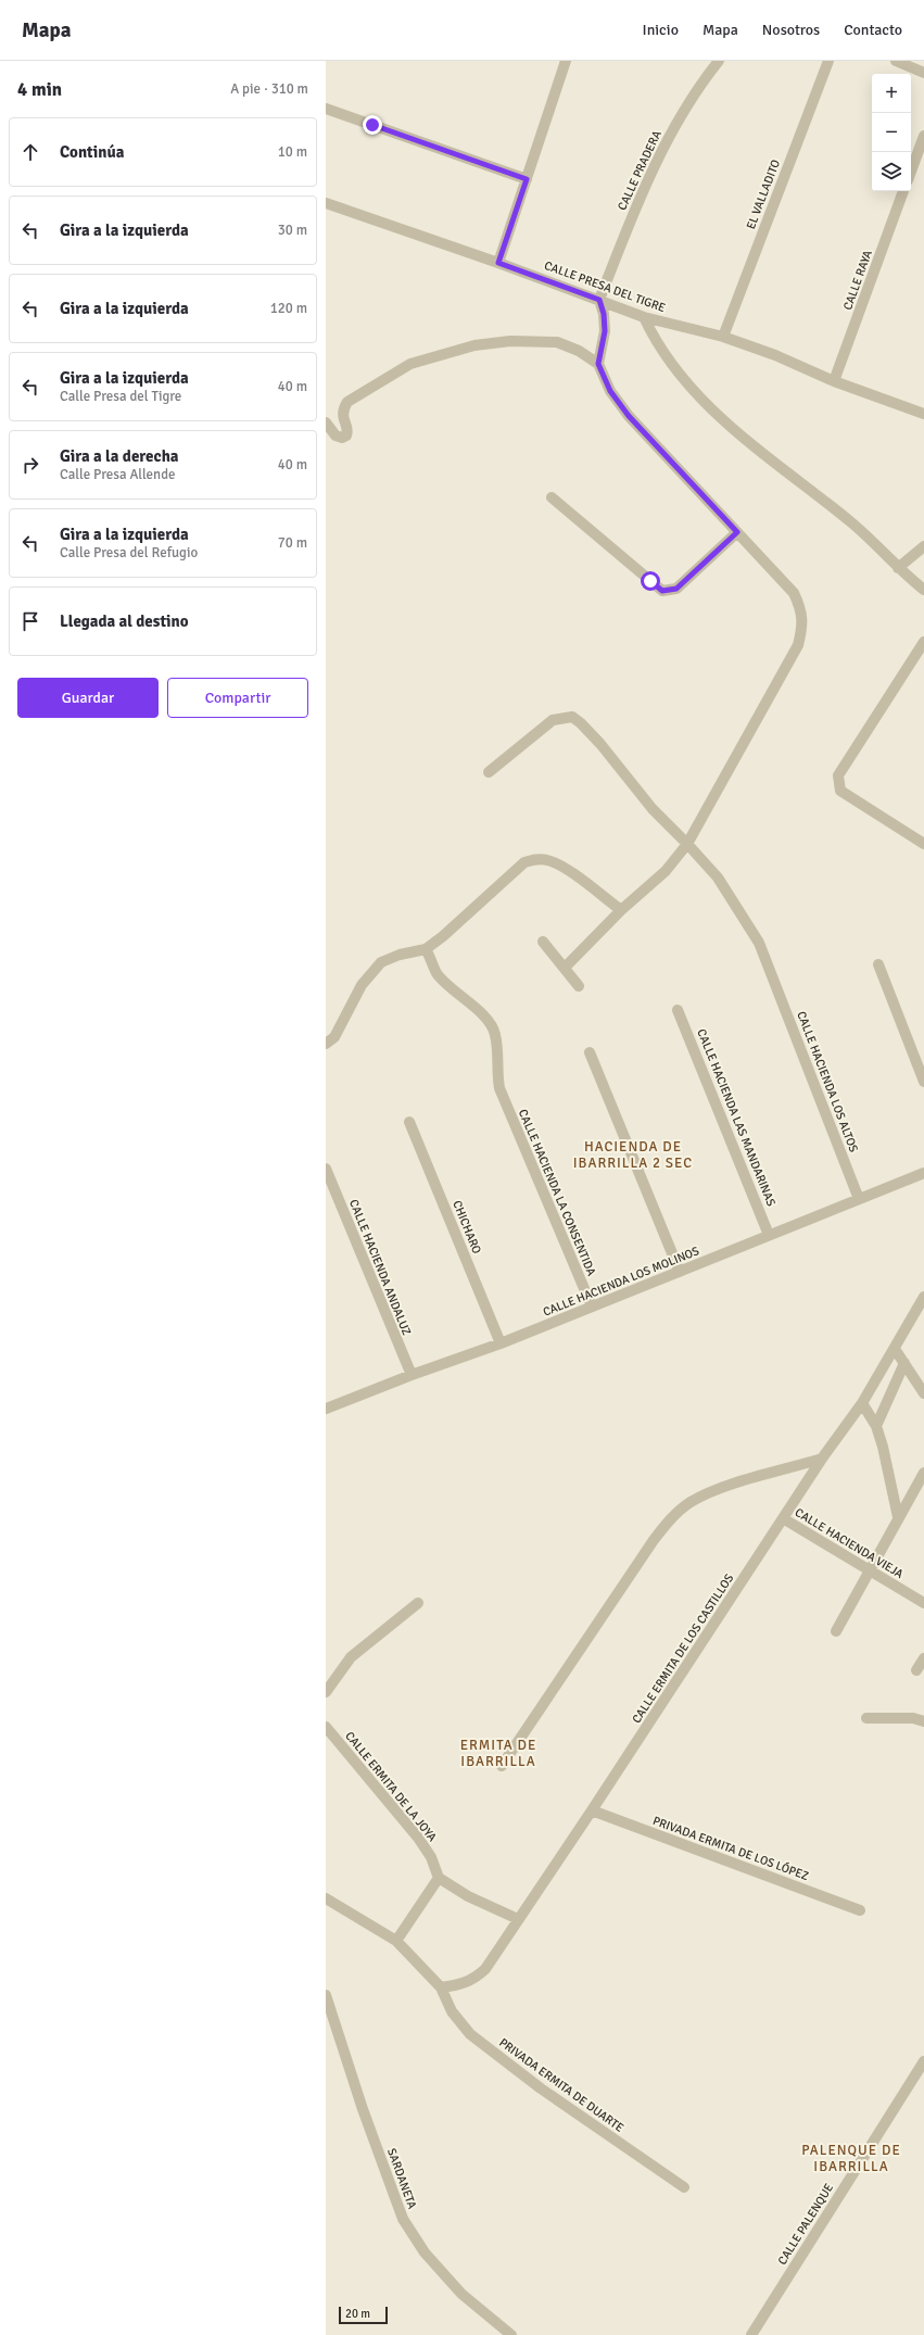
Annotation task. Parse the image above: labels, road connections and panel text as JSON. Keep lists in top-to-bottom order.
{
  "streets": {
    "street": [
      "CALLE PRADERA",
      "EL VALLADITO",
      "CALLE RAYA",
      "CALLE PRESA DEL TIGRE",
      "CALLE HACIENDA LOS ALTOS",
      "CALLE HACIENDA LAS MANDARINAS",
      "CALLE HACIENDA LA CONSENTIDA",
      "CHICHARO",
      "CALLE HACIENDA ANDALUZ",
      "CALLE HACIENDA LOS MOLINOS",
      "CALLE HACIENDA VIEJA",
      "CALLE ERMITA DE LOS CASTILLOS",
      "CALLE ERMITA DE LA JOYA",
      "PRIVADA ERMITA DE LOS LÓPEZ",
      "PRIVADA ERMITA DE DUARTE",
      "SARDANETA",
      "CALLE PALENQUE"
    ]
  },
  "crossings": [
    ["CALLE PRADERA", "CALLE PRESA DEL TIGRE"],
    ["EL VALLADITO", "CALLE PRESA DEL TIGRE"],
    ["CALLE RAYA", "CALLE PRESA DEL TIGRE"],
    ["CALLE HACIENDA LOS ALTOS", "CALLE HACIENDA LOS MOLINOS"],
    ["CALLE HACIENDA LAS MANDARINAS", "CALLE HACIENDA LOS MOLINOS"],
    ["CALLE HACIENDA LA CONSENTIDA", "CALLE HACIENDA LOS MOLINOS"],
    ["CHICHARO", "CALLE HACIENDA LOS MOLINOS"],
    ["CALLE HACIENDA ANDALUZ", "CALLE HACIENDA LOS MOLINOS"],
    ["CALLE HACIENDA VIEJA", "CALLE ERMITA DE LOS CASTILLOS"],
    ["CALLE ERMITA DE LOS CASTILLOS", "PRIVADA ERMITA DE LOS LÓPEZ"],
    ["CALLE ERMITA DE LOS CASTILLOS", "PRIVADA ERMITA DE DUARTE"]
  ],
  "districts": ["HACIENDA DE IBARRILLA 2 SEC", "ERMITA DE IBARRILLA", "PALENQUE DE IBARRILLA"],
  "scale_bar": "20 m",
  "page": {
    "header": "Mapa",
    "nav": [
      "Inicio",
      "Mapa",
      "Nosotros",
      "Contacto"
    ],
    "heading": ["4 min", "A pie · 310 m"],
    "map_buttons": ["+", "−"],
    "list": [
      ["Continúa", "10 m"],
      ["Gira a la izquierda", "30 m"],
      ["Gira a la izquierda", "120 m"],
      ["Gira a la izquierda", "Calle Presa del Tigre", "40 m"],
      ["Gira a la derecha", "Calle Presa Allende", "40 m"],
      ["Gira a la izquierda", "Calle Presa del Refugio", "70 m"],
      "Llegada al destino"
    ],
    "buttons": ["Guardar", "Compartir"],
    "scale": "20 m"
  }
}
